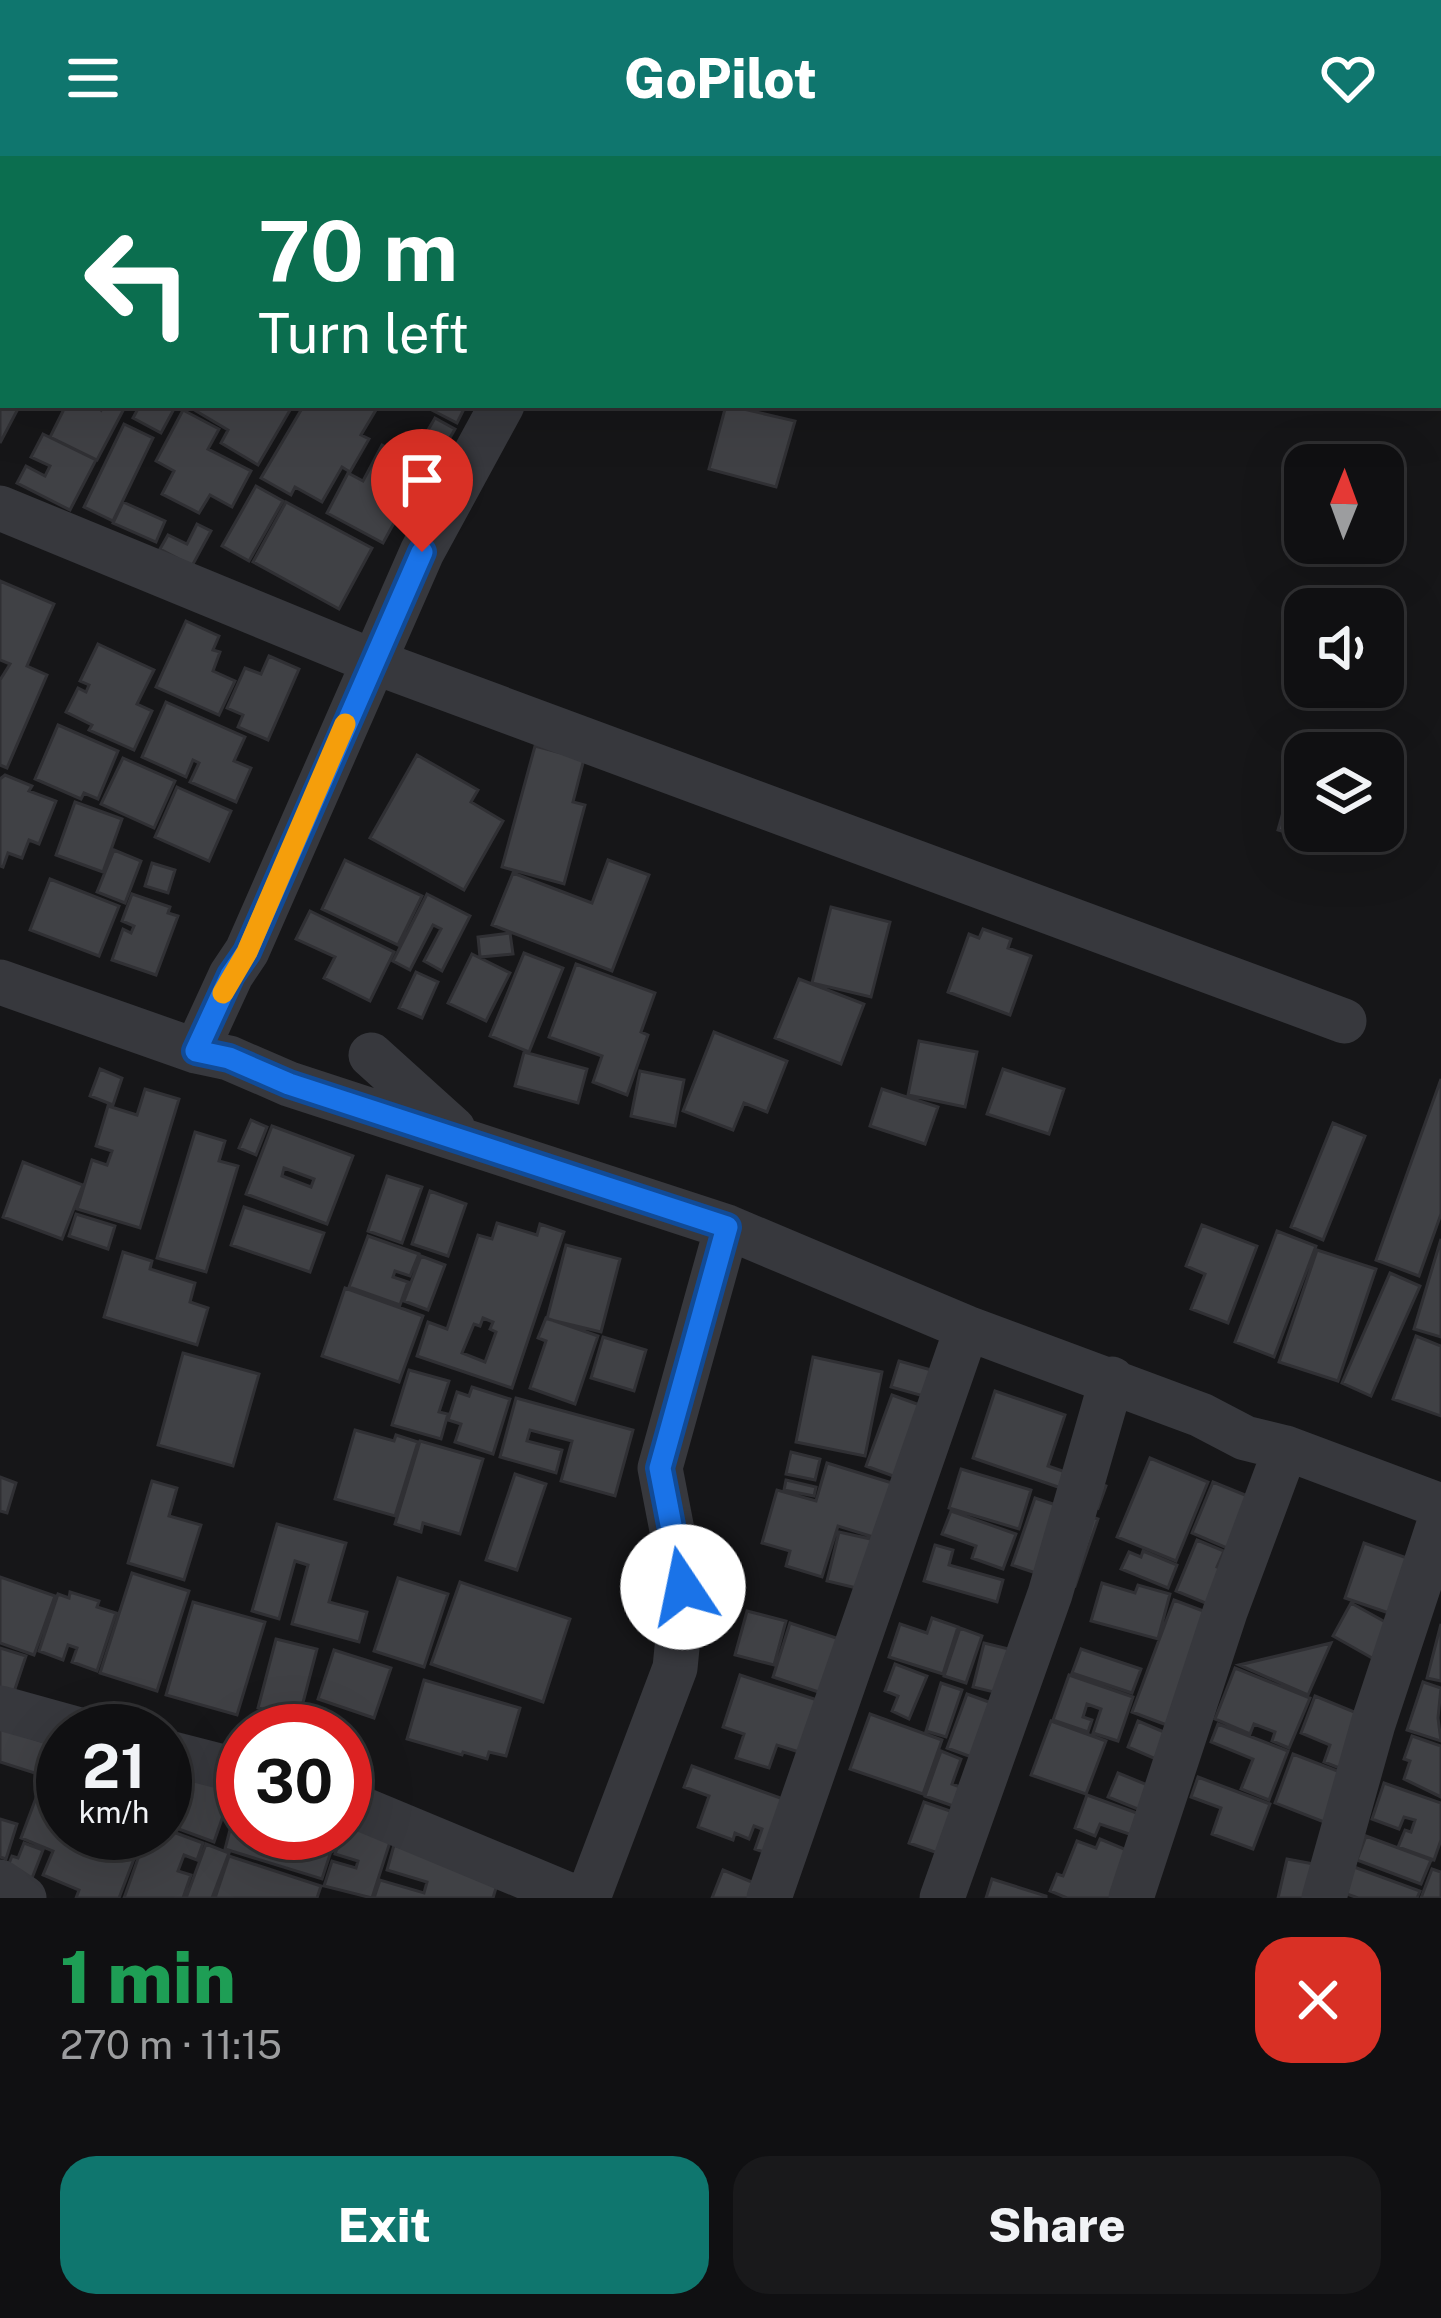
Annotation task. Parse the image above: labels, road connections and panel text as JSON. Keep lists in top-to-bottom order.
{
  "north": "top",
  "page": {
    "header": "GoPilot",
    "turn": ["70 m", "Turn left"],
    "speed": "21 km/h",
    "limit": "30",
    "heading": ["1 min", "270 m · 11:15"],
    "buttons": ["Exit", "Share"]
  }
}
